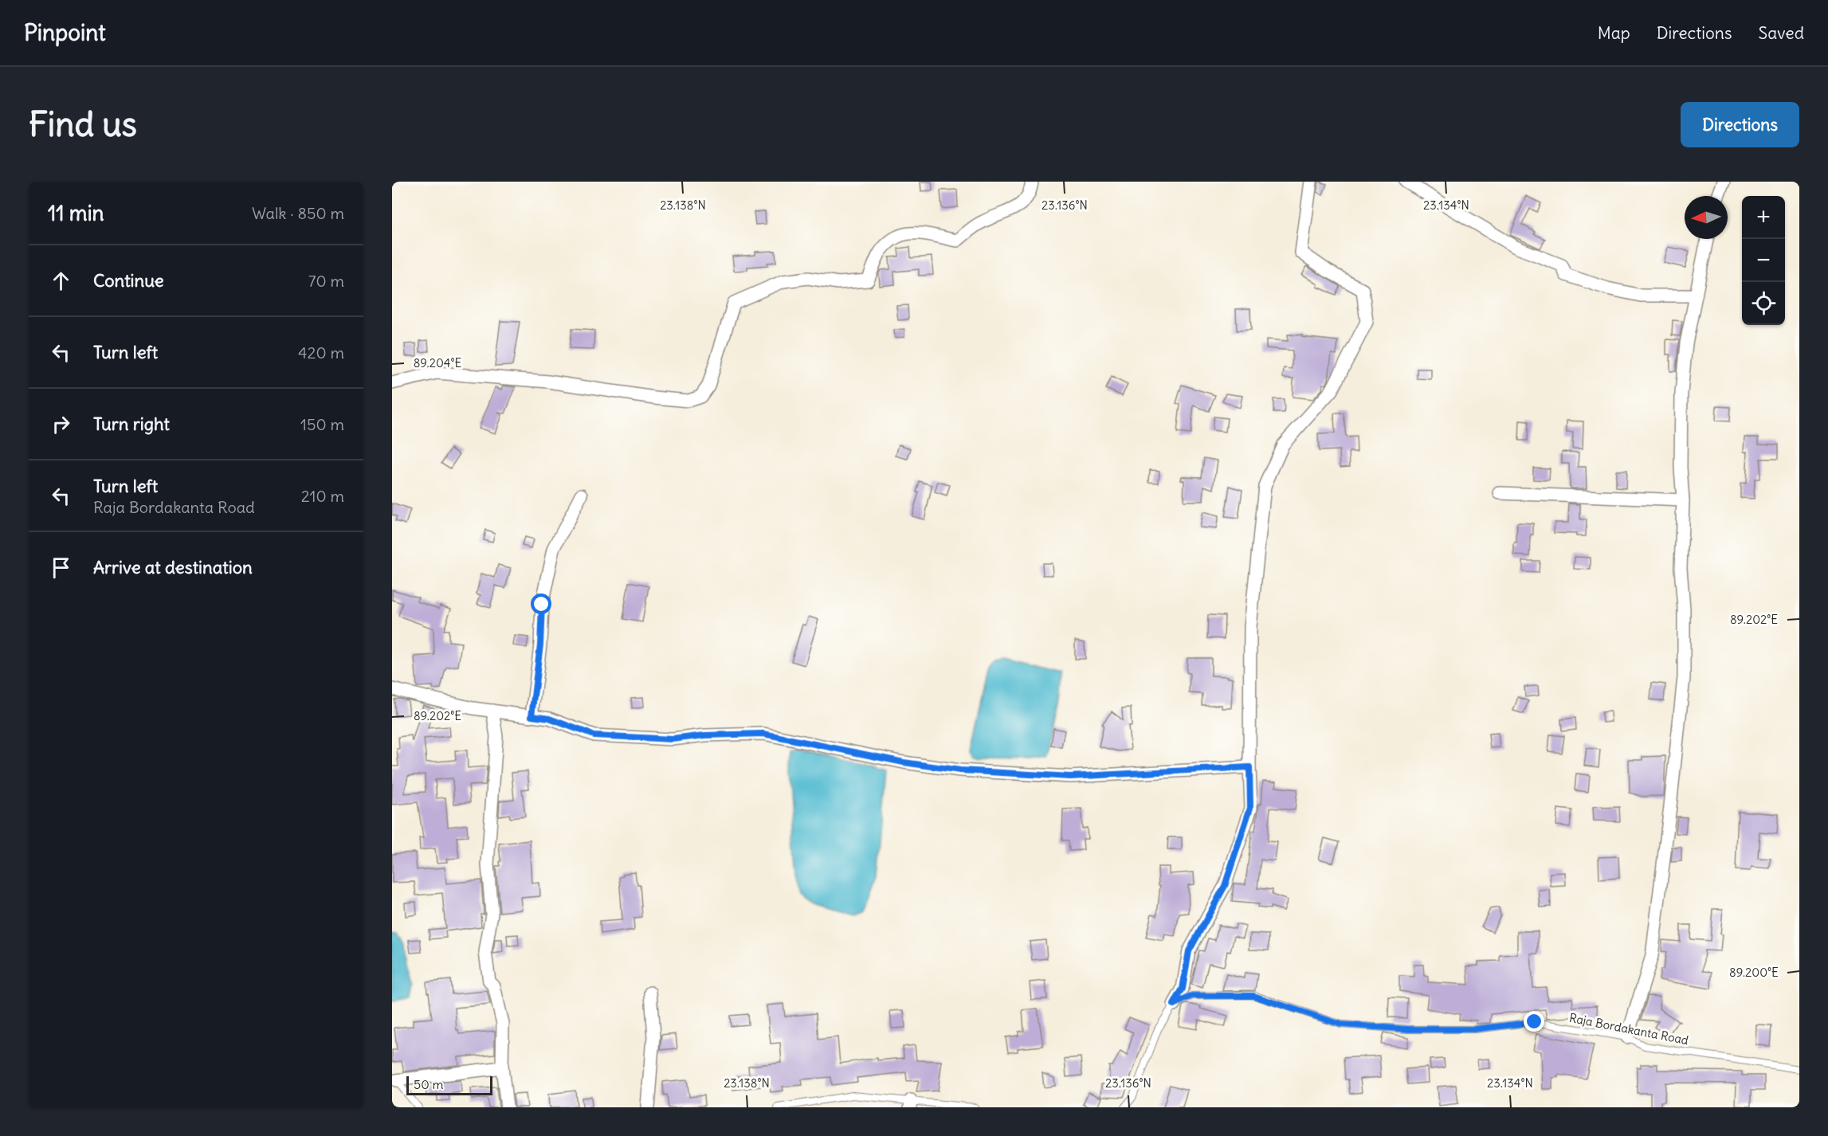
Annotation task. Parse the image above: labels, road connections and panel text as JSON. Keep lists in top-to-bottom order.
{
  "streets": {
    "lane": ["Raja Bordakanta Road"]
  },
  "scale_bar": "50 m",
  "north": "left",
  "page": {
    "header": "Pinpoint",
    "nav": ["Map", "Directions", "Saved"],
    "buttons": "Directions",
    "title": "Find us",
    "heading": ["11 min", "Walk · 850 m"],
    "map_buttons": ["+", "−"],
    "list": [
      ["Continue", "70 m"],
      ["Turn left", "420 m"],
      ["Turn right", "150 m"],
      ["Turn left", "Raja Bordakanta Road", "210 m"],
      "Arrive at destination"
    ],
    "scale": "50 m"
  },
  "coordinates": [
    "23.138°N",
    "23.136°N",
    "23.134°N",
    "89.204°E",
    "89.202°E",
    "89.200°E"
  ]
}
